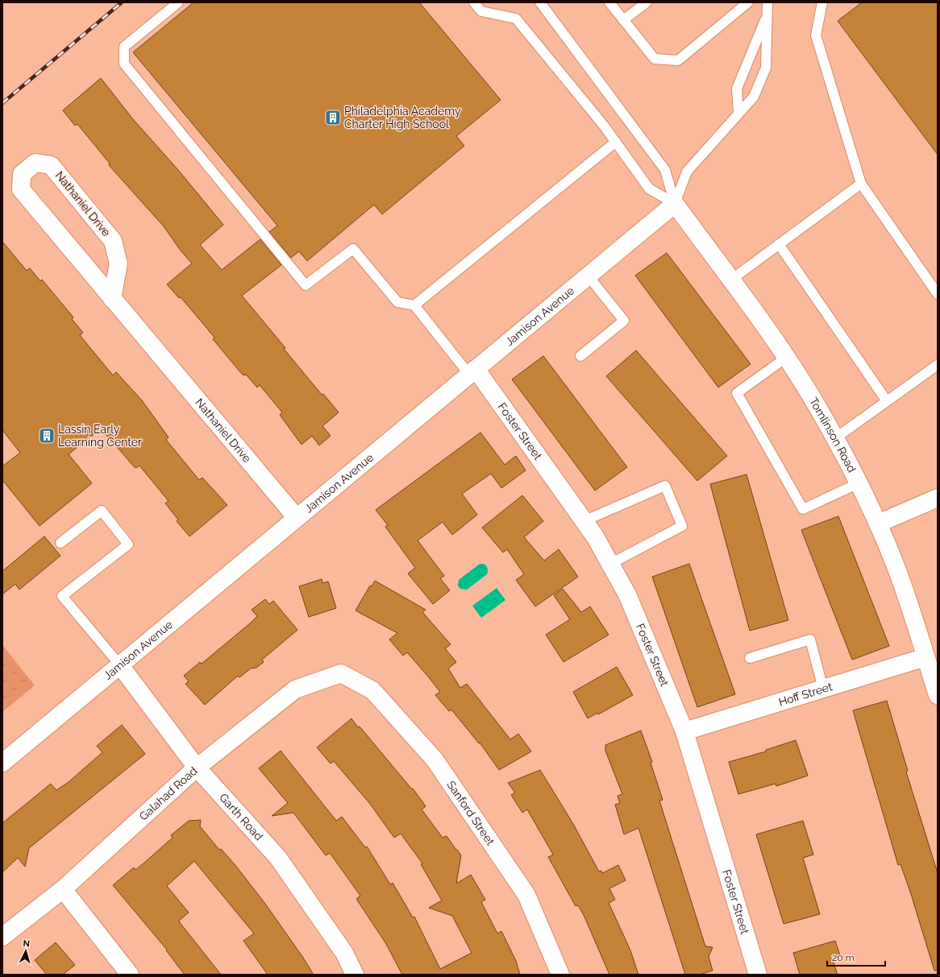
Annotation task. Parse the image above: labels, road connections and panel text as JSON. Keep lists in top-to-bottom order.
{
  "streets": {
    "street": [
      "Nathaniel Drive",
      "Jamison Avenue",
      "Foster Street",
      "Tomlinson Road",
      "Hoff Street",
      "Galahad Road",
      "Sanford Street",
      "Garth Road"
    ]
  },
  "crossings": [
    ["Nathaniel Drive", "Jamison Avenue"],
    ["Jamison Avenue", "Foster Street"],
    ["Jamison Avenue", "Tomlinson Road"],
    ["Jamison Avenue", "Garth Road"],
    ["Foster Street", "Hoff Street"],
    ["Tomlinson Road", "Hoff Street"],
    ["Galahad Road", "Sanford Street"],
    ["Galahad Road", "Garth Road"]
  ],
  "places": {
    "building": ["Philadelphia Academy Charter High School", "Lassin Early Learning Center"]
  },
  "scale_bar": "20 m",
  "north": "top"
}
